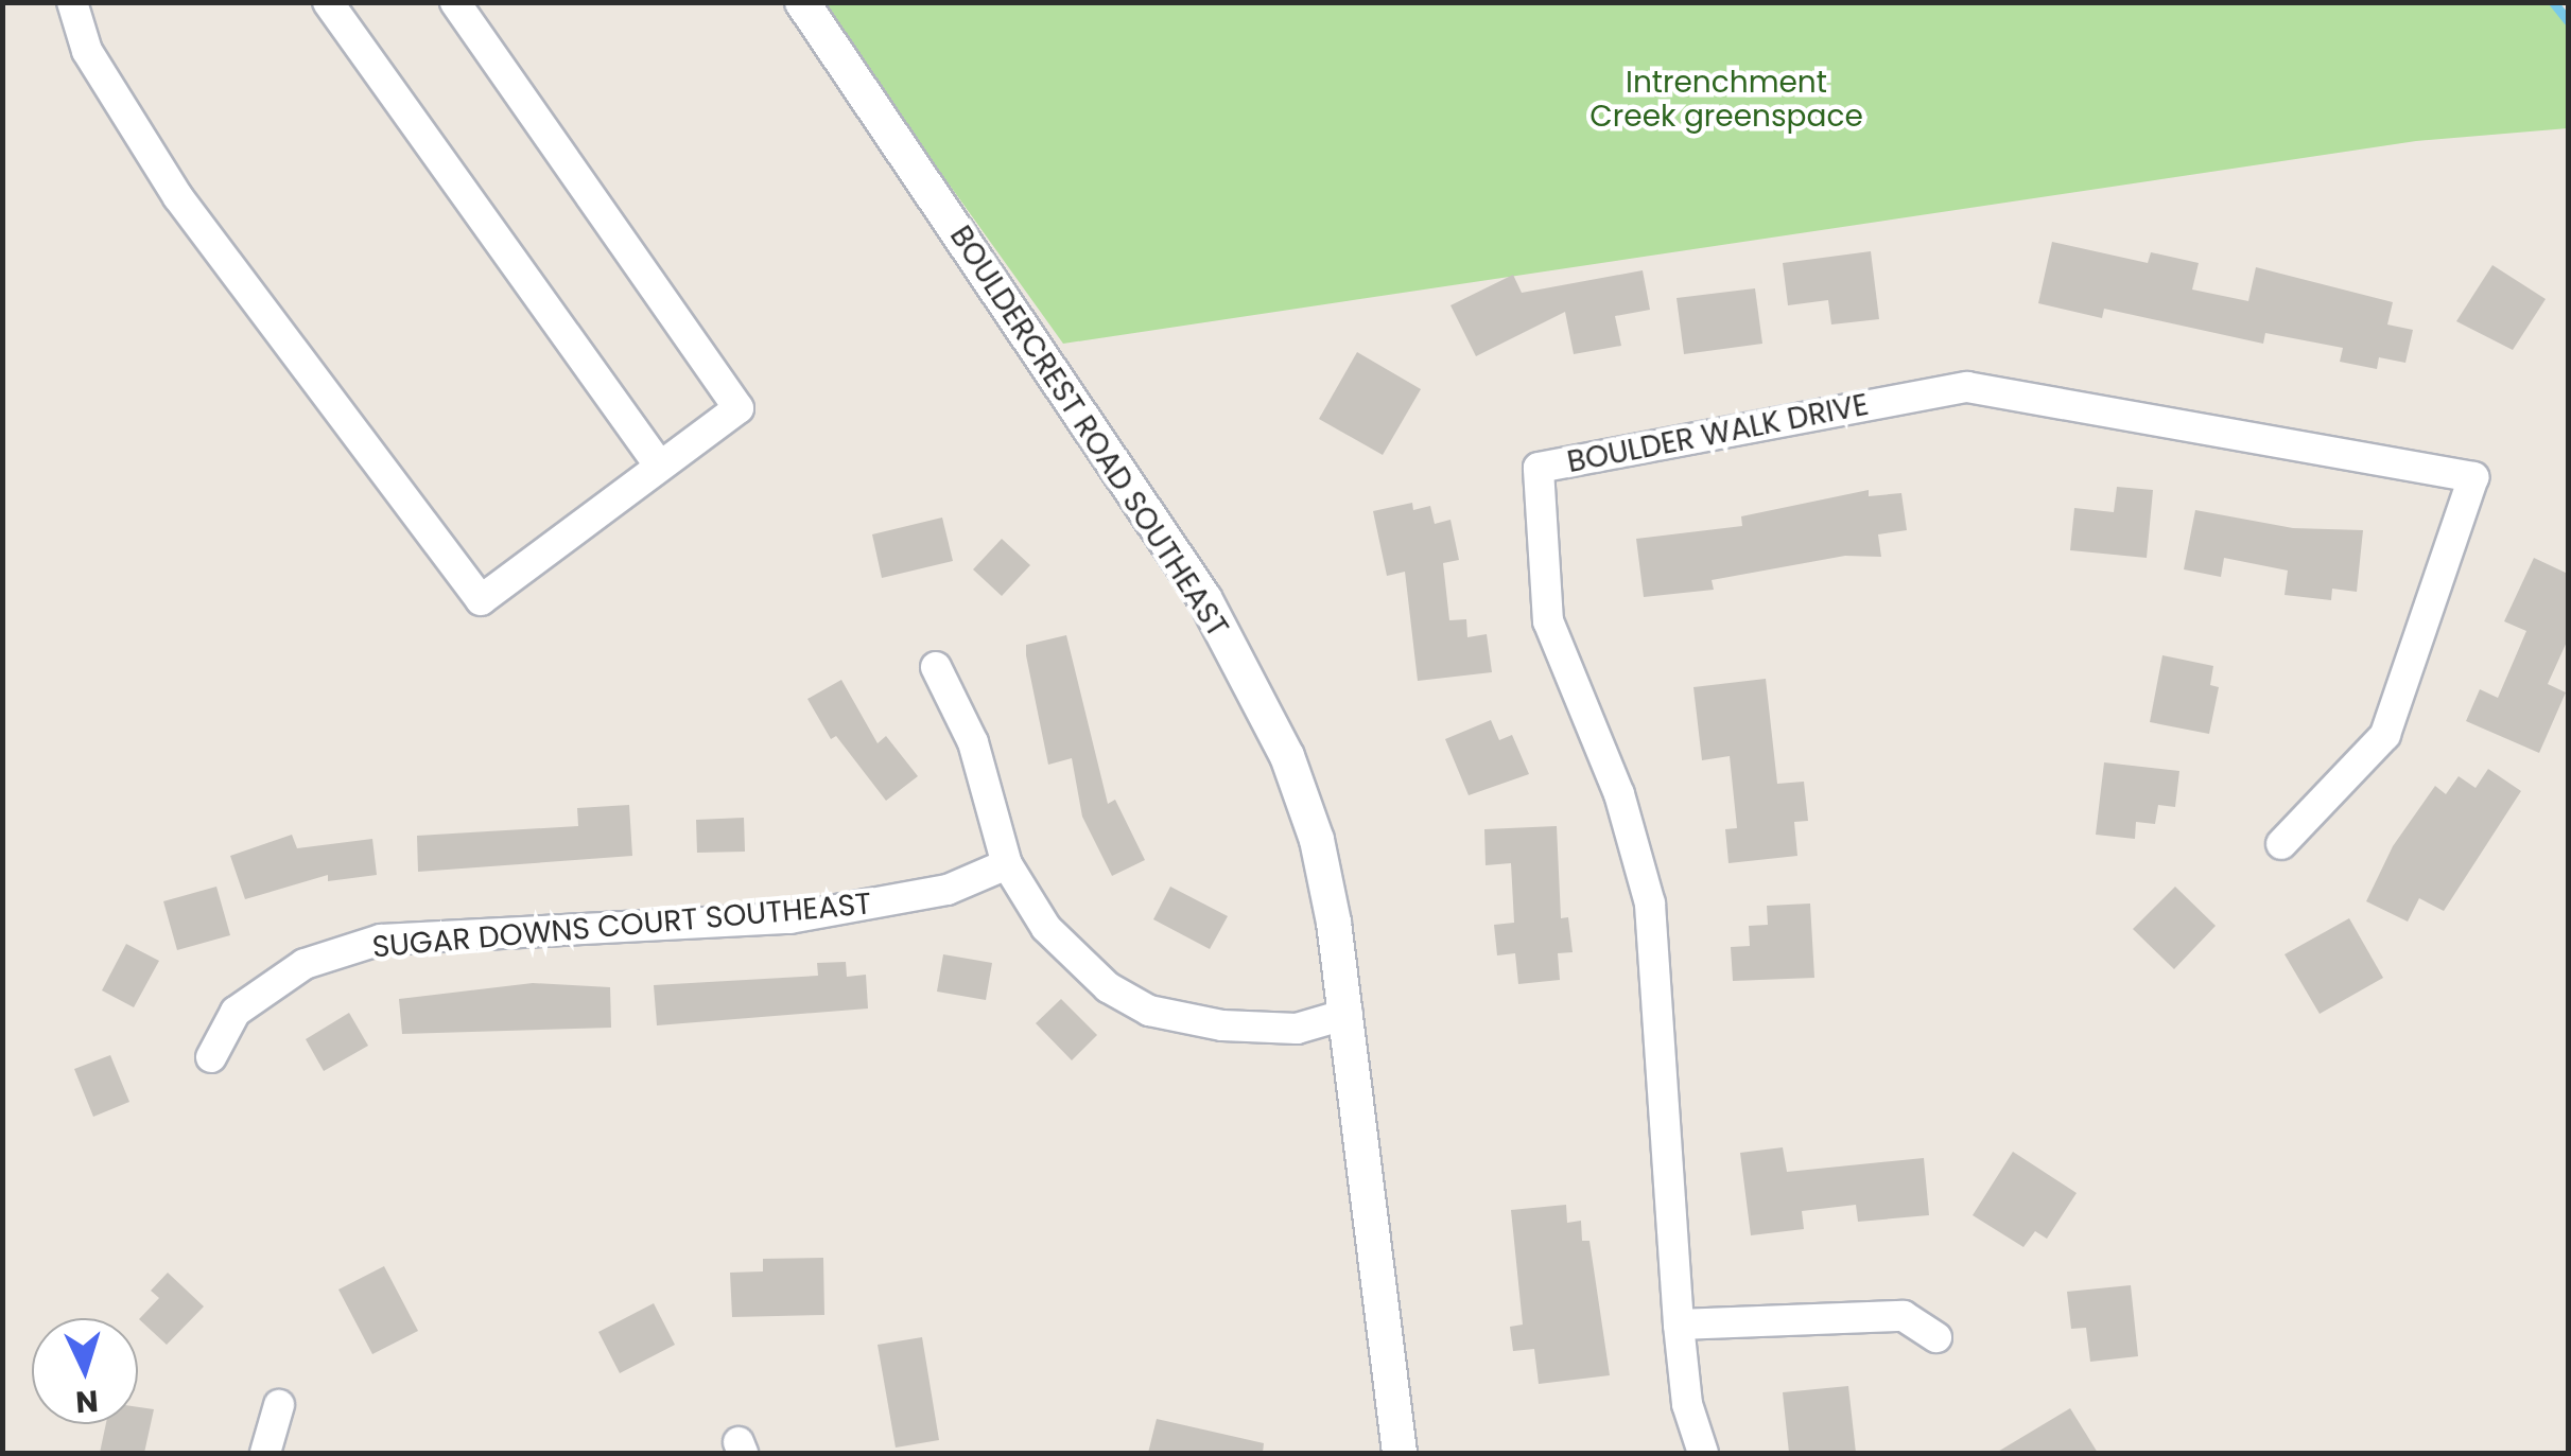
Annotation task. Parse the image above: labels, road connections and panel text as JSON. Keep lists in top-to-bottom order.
{
  "streets": {
    "street": ["BOULDERCREST ROAD SOUTHEAST", "BOULDER WALK DRIVE", "SUGAR DOWNS COURT SOUTHEAST"]
  },
  "parks": ["Intrenchment Creek greenspace"],
  "north": "bottom"
}
